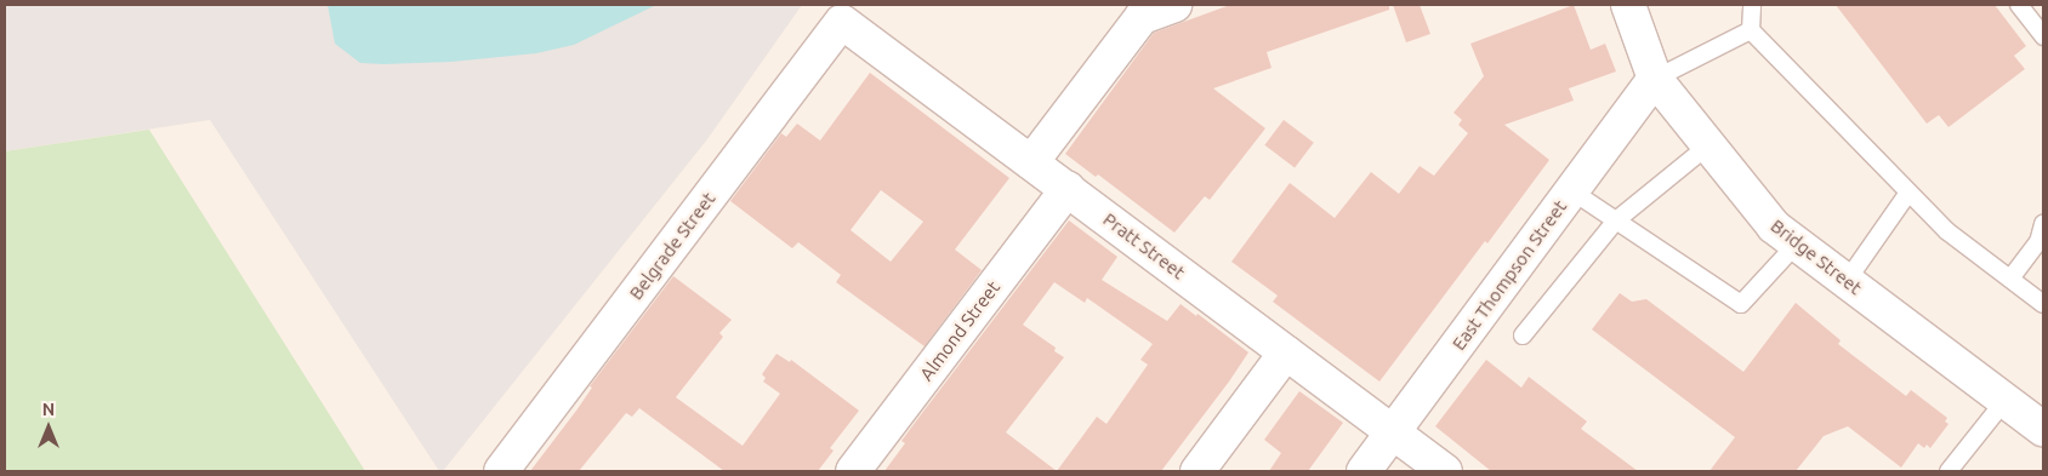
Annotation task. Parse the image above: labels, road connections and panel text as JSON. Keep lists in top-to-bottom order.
{
  "streets": {
    "street": [
      "Belgrade Street",
      "Pratt Street",
      "Bridge Street",
      "East Thompson Street",
      "Almond Street"
    ]
  },
  "crossings": [
    ["Belgrade Street", "Pratt Street"],
    ["Pratt Street", "East Thompson Street"],
    ["Pratt Street", "Almond Street"],
    ["Bridge Street", "East Thompson Street"]
  ],
  "north": "top"
}
